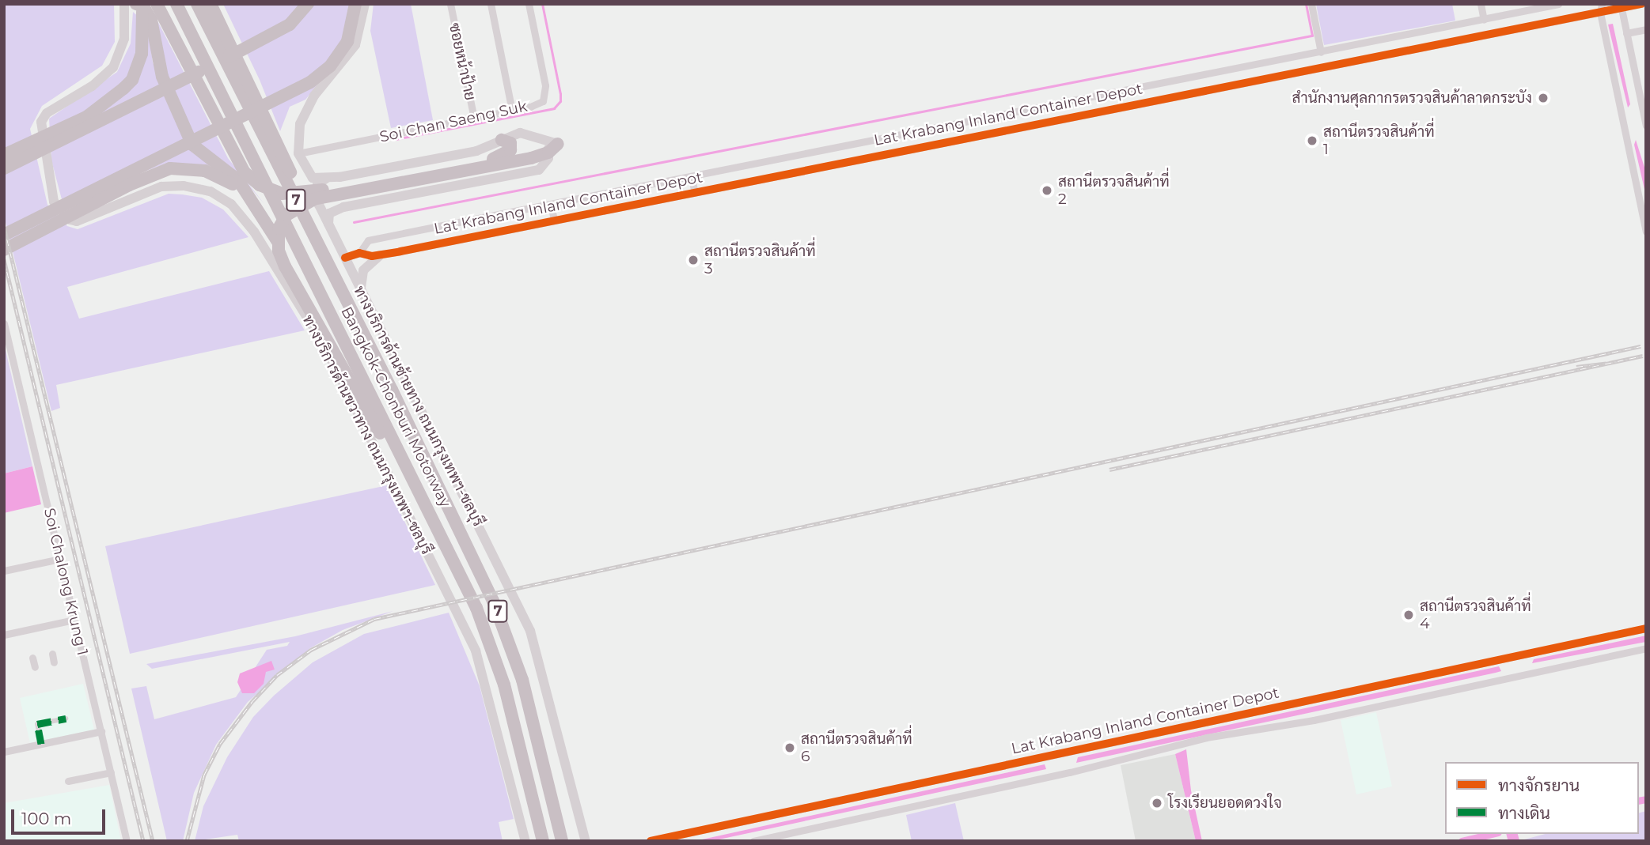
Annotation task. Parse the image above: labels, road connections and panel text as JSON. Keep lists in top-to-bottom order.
{
  "streets": {
    "highway": ["7", "Bangkok-Chonburi Motorway"],
    "main road": ["ทางบริการด้านซ้ายทาง ถนนกรุงเทพฯ-ชลบุรี", "ทางบริการด้านขวาทาง ถนนกรุงเทพฯ-ชลบุรี"],
    "street": [
      "ซอยหน้าป้าย",
      "Lat Krabang Inland Container Depot",
      "Soi Chan Saeng Suk",
      "Soi Chalong Krung 1"
    ]
  },
  "crossings": [
    ["ซอยหน้าป้าย", "Soi Chan Saeng Suk"]
  ],
  "places": [
    "สำนักงานศุลกากรตรวจสินค้าลาดกระบัง",
    "สถานีตรวจสินค้าที่ 1",
    "สถานีตรวจสินค้าที่ 2",
    "สถานีตรวจสินค้าที่ 3",
    "สถานีตรวจสินค้าที่ 4",
    "สถานีตรวจสินค้าที่ 6",
    "โรงเรียนยอดดวงใจ"
  ],
  "legend": ["ทางจักรยาน", "ทางเดิน"],
  "scale_bar": "100 m"
}
